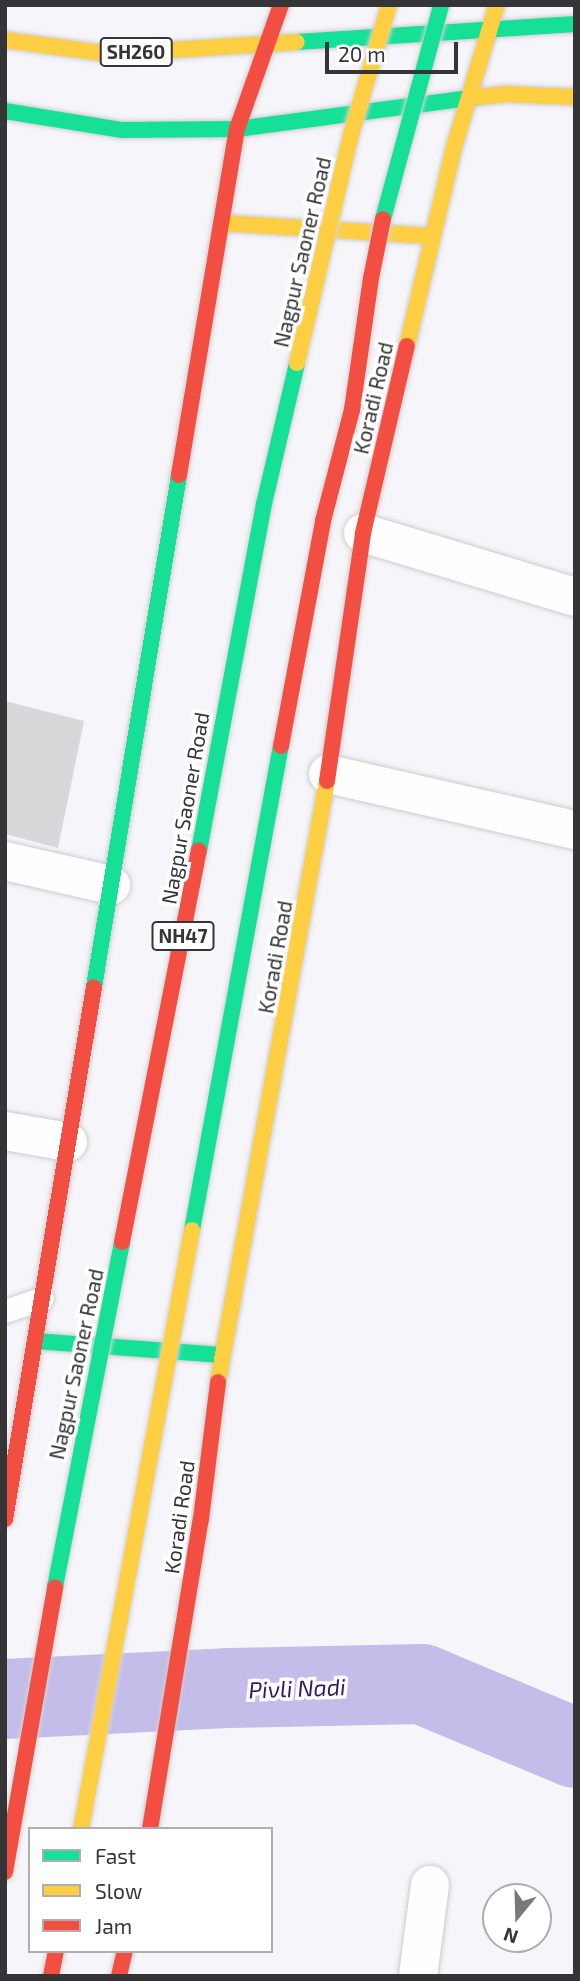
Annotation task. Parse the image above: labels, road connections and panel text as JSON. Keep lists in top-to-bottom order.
{
  "streets": {
    "main road": [
      "SH260",
      "Nagpur Saoner Road",
      "Koradi Road",
      "NH47"
    ]
  },
  "crossings": [
    ["SH260", "Koradi Road"]
  ],
  "water": ["Pivli Nadi"],
  "legend": ["Fast", "Slow", "Jam"],
  "scale_bar": "20 m",
  "north": "bottom"
}
